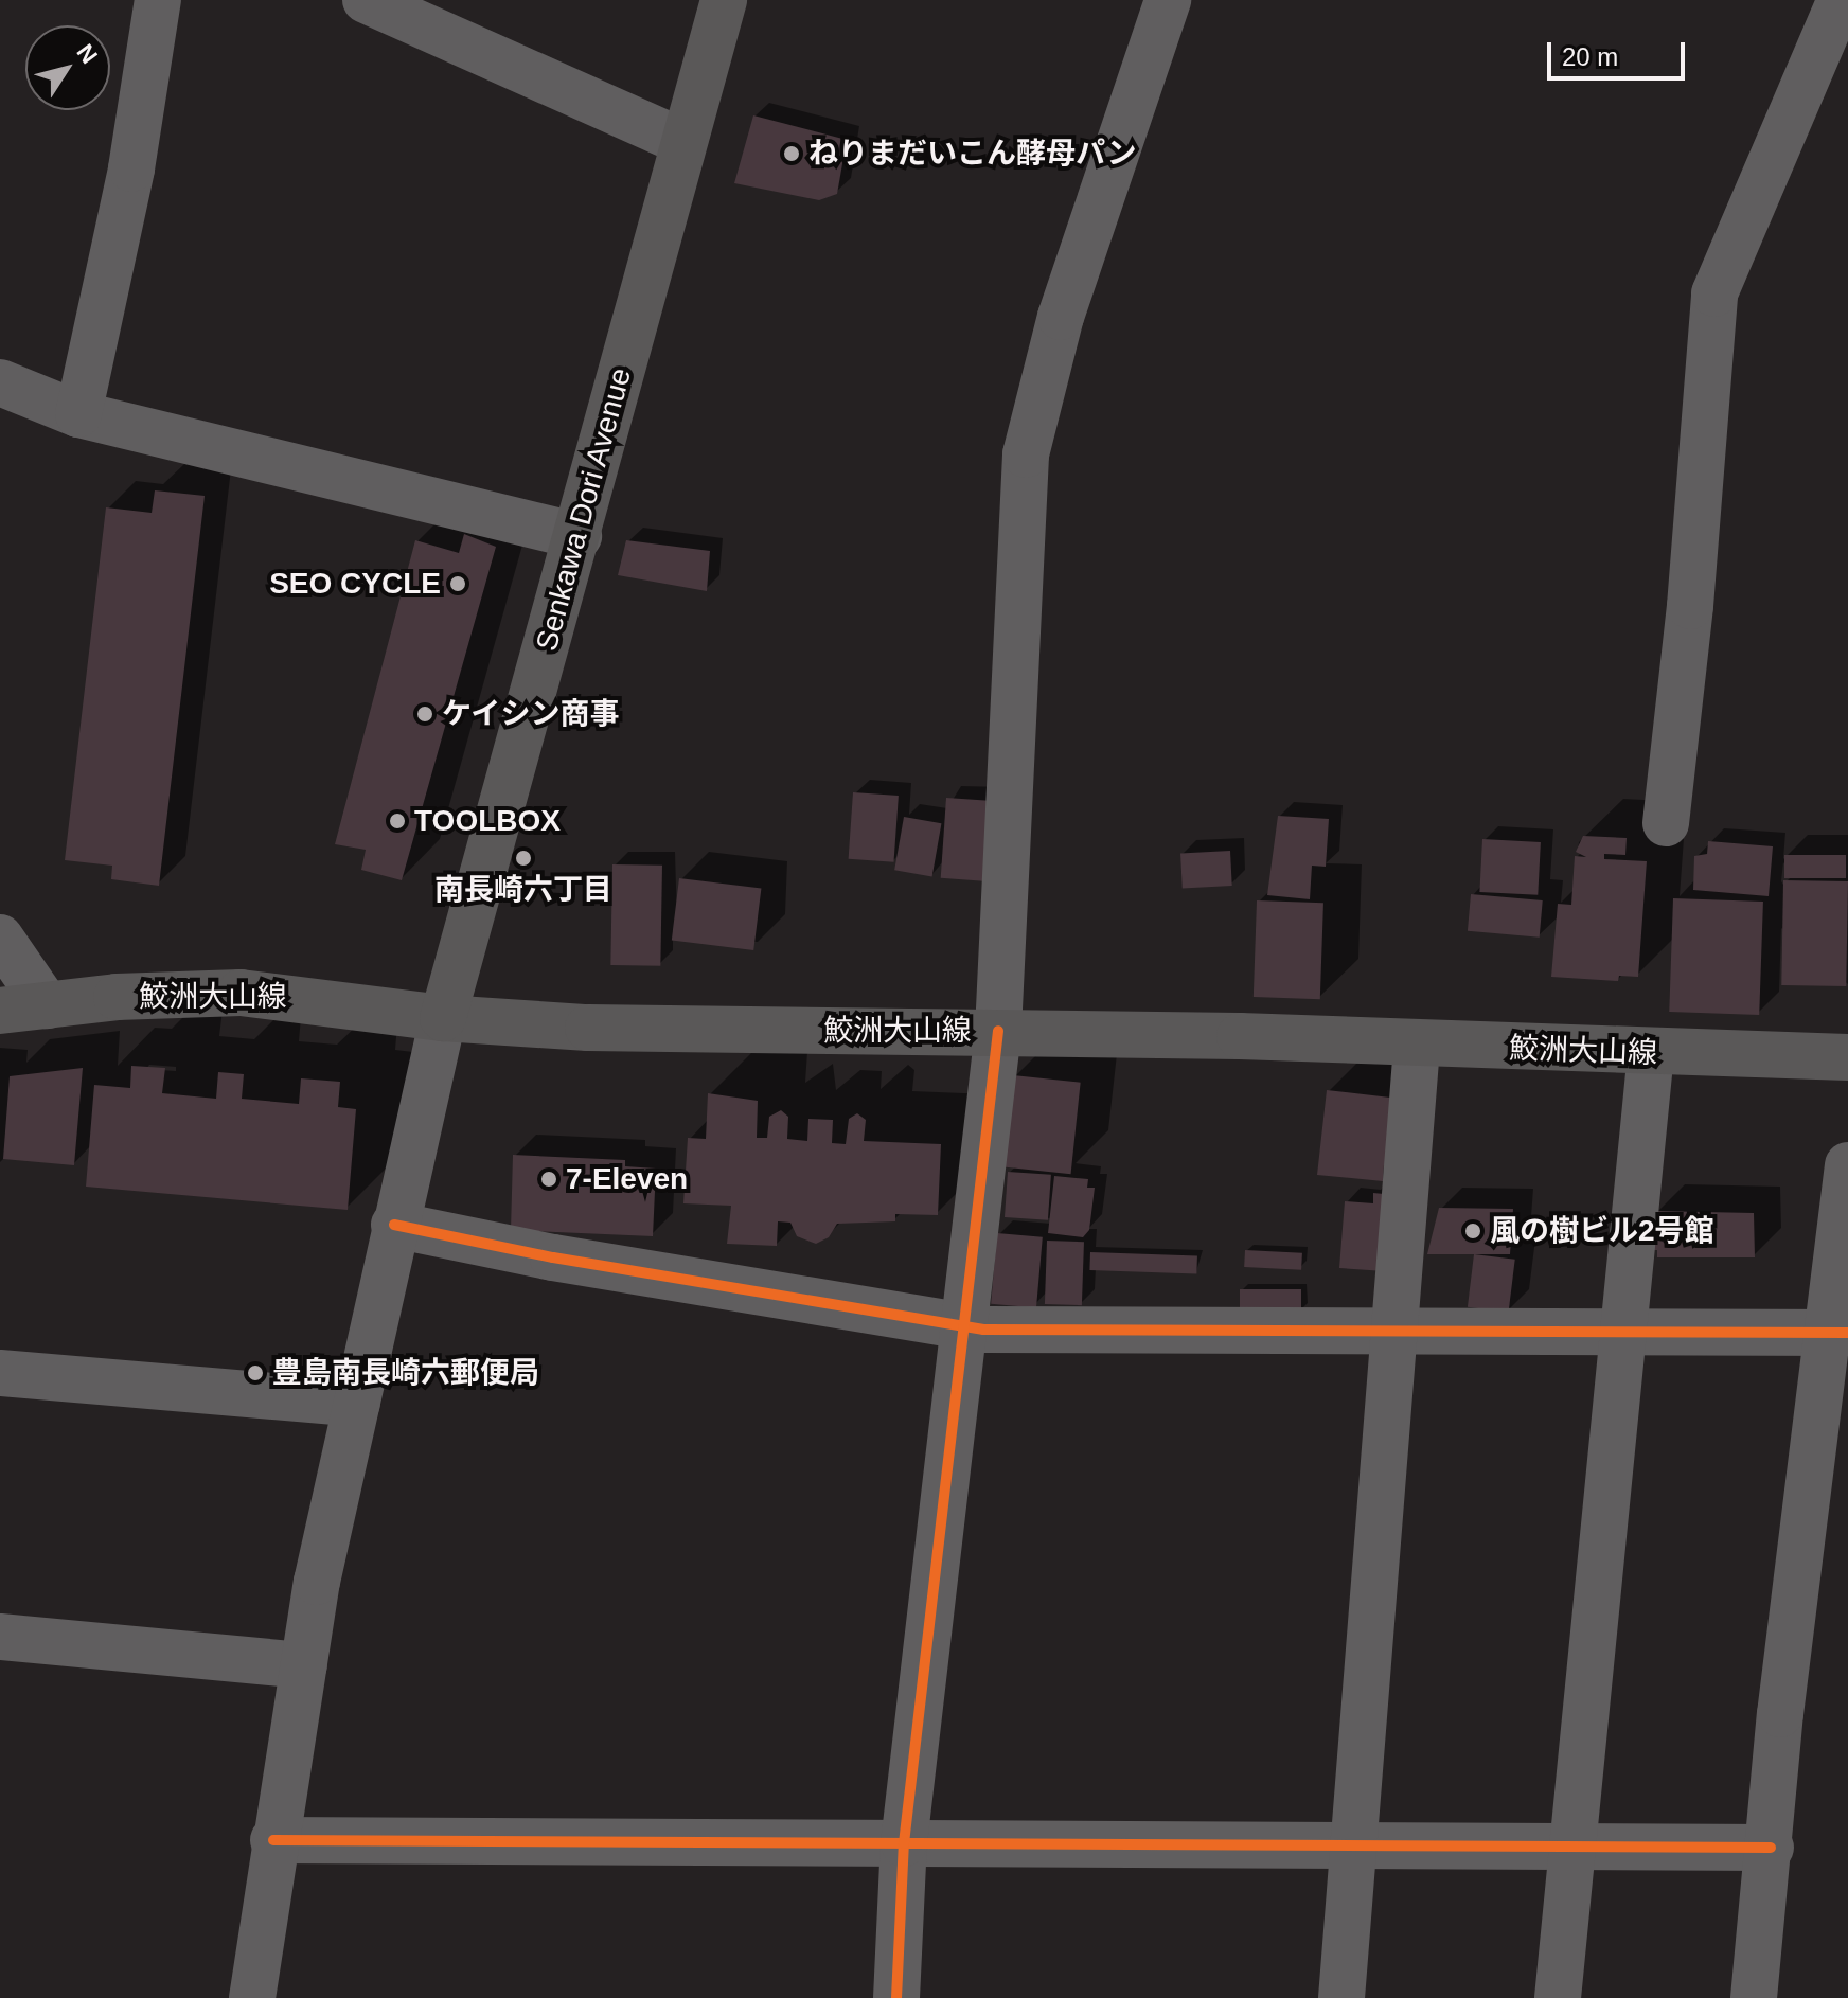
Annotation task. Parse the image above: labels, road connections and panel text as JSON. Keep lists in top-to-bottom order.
{
  "streets": {
    "main road": ["Senkawa Dori Avenue", "鮫洲大山線"]
  },
  "crossings": [
    ["Senkawa Dori Avenue", "鮫洲大山線"]
  ],
  "places": [
    "ねりまだいこん酵母パン",
    "SEO CYCLE",
    "ケイシン商事",
    "TOOLBOX",
    "南長崎六丁目",
    "7-Eleven",
    "風の樹ビル2号館",
    "豊島南長崎六郵便局"
  ],
  "scale_bar": "20 m",
  "north": "top right"
}
